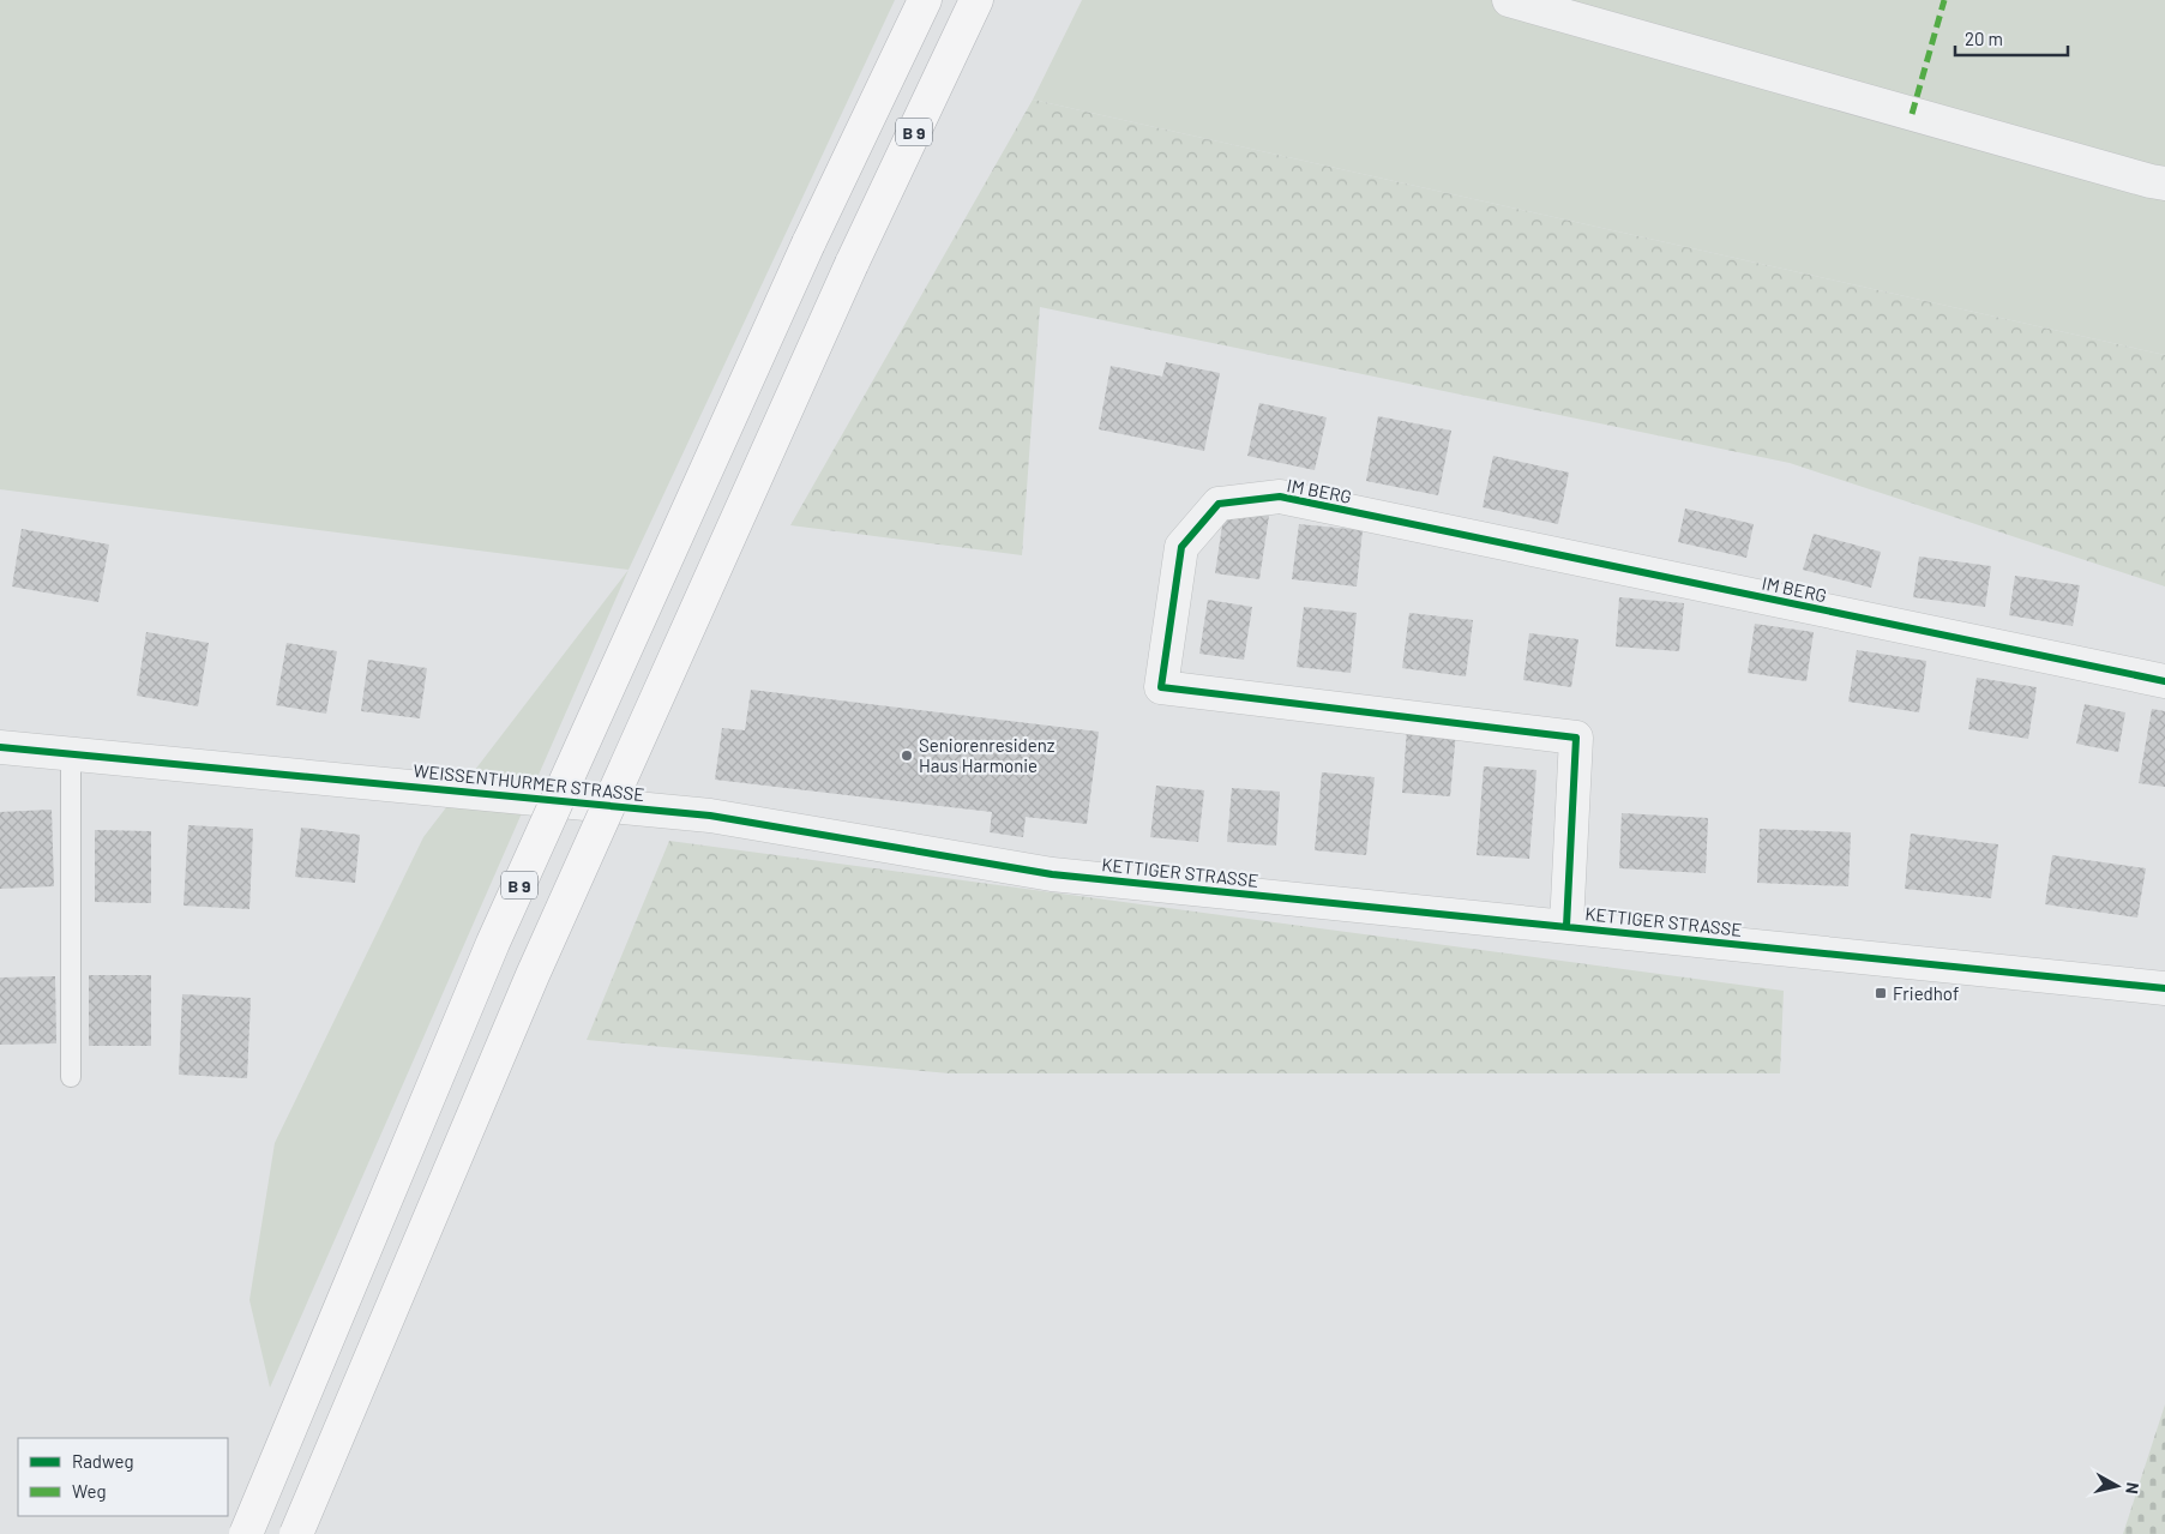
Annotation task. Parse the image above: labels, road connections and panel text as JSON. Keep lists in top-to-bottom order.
{
  "streets": {
    "highway": ["B 9"],
    "street": ["IM BERG", "WEISSENTHURMER STRASSE", "KETTIGER STRASSE"]
  },
  "crossings": [
    ["IM BERG", "KETTIGER STRASSE"],
    ["WEISSENTHURMER STRASSE", "KETTIGER STRASSE"]
  ],
  "places": {
    "other": ["Seniorenresidenz Haus Harmonie"],
    "transit": ["Friedhof"]
  },
  "legend": ["Radweg", "Weg"],
  "scale_bar": "20 m",
  "north": "right"
}
